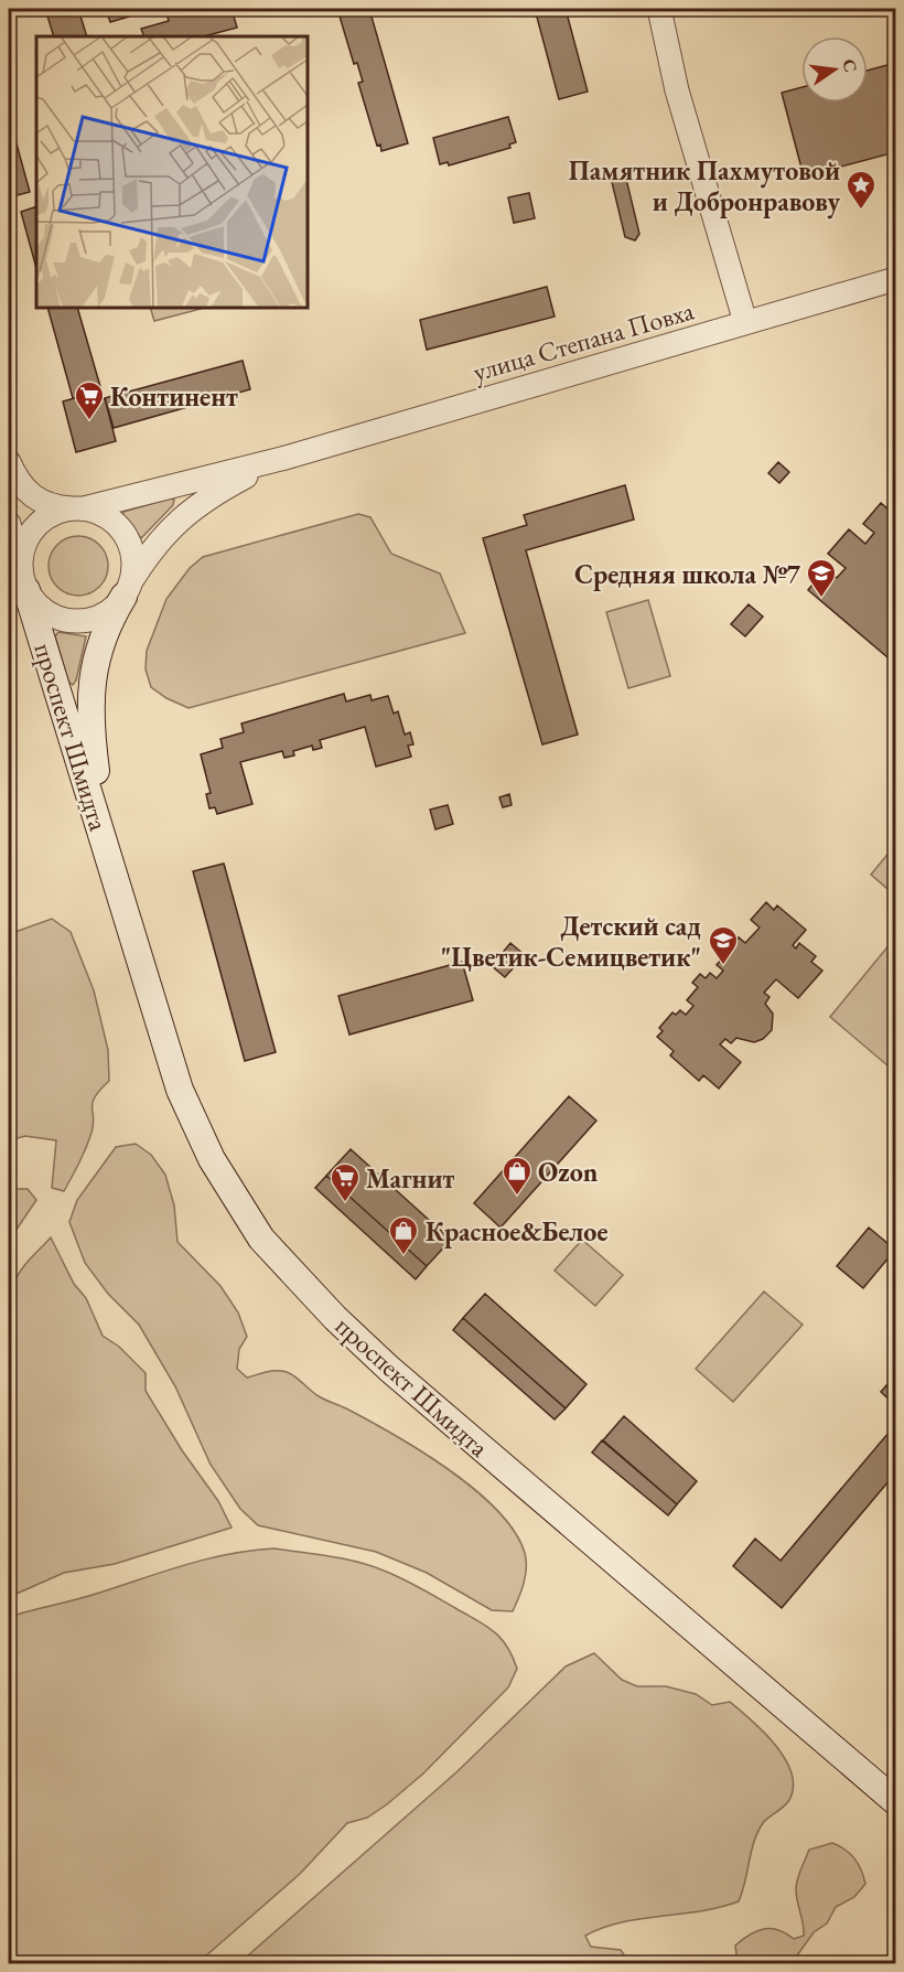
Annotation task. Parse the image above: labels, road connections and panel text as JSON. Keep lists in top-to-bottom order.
{
  "streets": {
    "main road": ["проспект Шмидта"],
    "street": ["улица Степана Повха"]
  },
  "crossings": [
    ["улица Степана Повха", "проспект Шмидта"]
  ],
  "places": {
    "place": ["Памятник Пахмутовой и Добронравову"],
    "supermarket": ["Континент", "Магнит"],
    "school or university": ["Средняя школа №7", "Детский сад \"Цветик-Семицветик\""],
    "shop": ["Ozon", "Красное&Белое"]
  },
  "north": "right"
}
